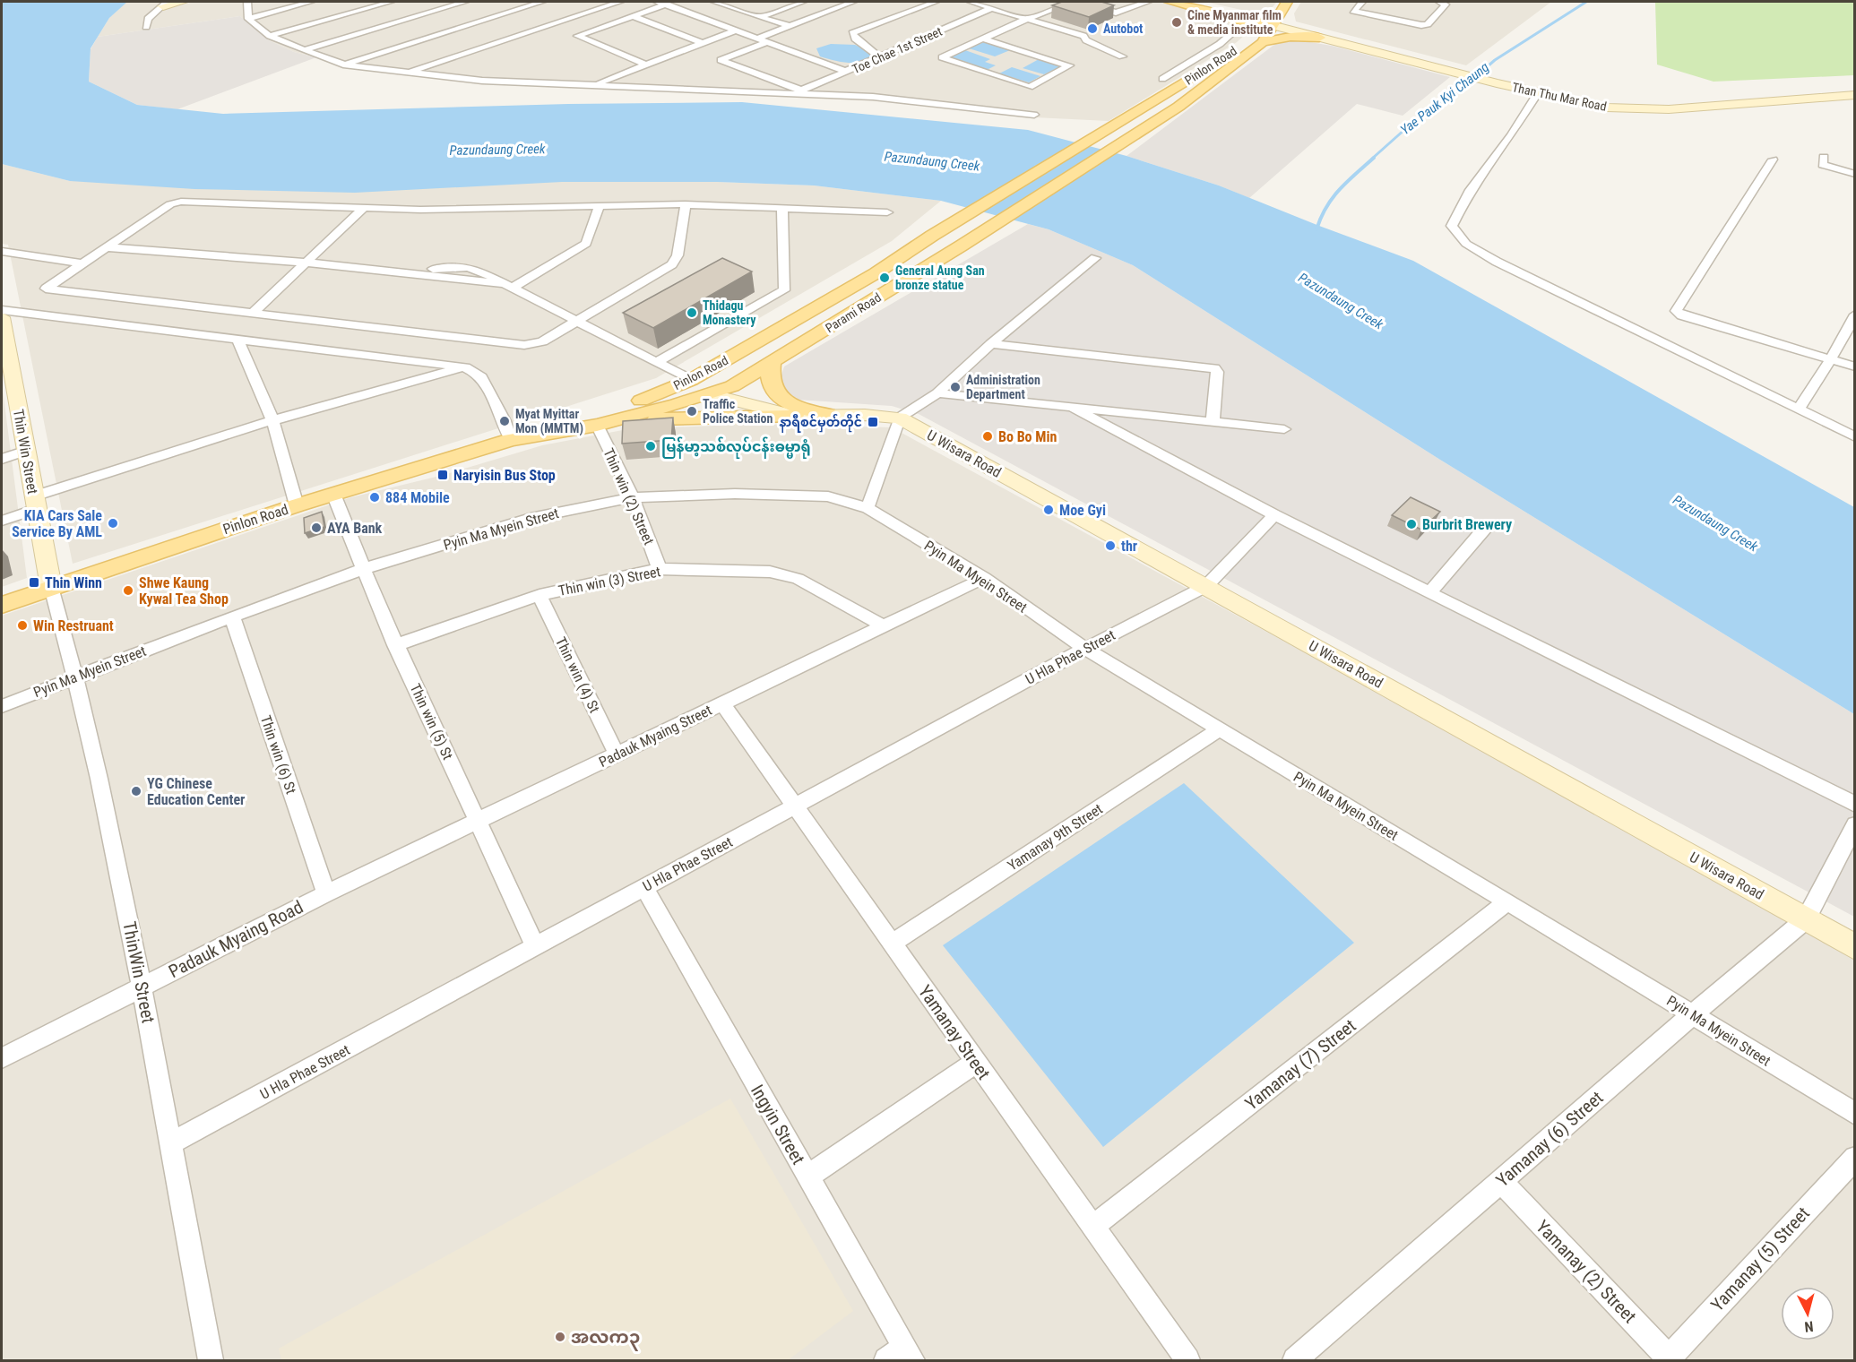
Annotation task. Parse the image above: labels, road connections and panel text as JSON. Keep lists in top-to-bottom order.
{
  "streets": {
    "main road": [
      "Pinlon Road",
      "Than Thu Mar Road",
      "Parami Road",
      "Thin Win Street",
      "U Wisara Road"
    ],
    "street": [
      "Toe Chae 1st Street",
      "Thin win (2) Street",
      "Pyin Ma Myein Street",
      "Thin win (3) Street",
      "U Hla Phae Street",
      "Thin win (4) St",
      "Thin win (5) St",
      "Padauk Myaing Street",
      "Thin win (6) St",
      "Yamanay 9th Street",
      "Padauk Myaing Road",
      "ThinWin Street",
      "Yamanay Street",
      "Yamanay (7) Street",
      "Ingyin Street",
      "Yamanay (6) Street",
      "Yamanay (5) Street",
      "Yamanay (2) Street"
    ]
  },
  "crossings": [
    ["Pinlon Road", "Than Thu Mar Road"],
    ["Pinlon Road", "Parami Road"],
    ["Pinlon Road", "Thin Win Street"],
    ["Pinlon Road", "U Wisara Road"],
    ["Pinlon Road", "Thin win (2) Street"],
    ["Pinlon Road", "Thin win (5) St"],
    ["Pinlon Road", "ThinWin Street"],
    ["Thin Win Street", "ThinWin Street"],
    ["U Wisara Road", "U Hla Phae Street"],
    ["U Wisara Road", "Yamanay (6) Street"],
    ["Thin win (2) Street", "Pyin Ma Myein Street"],
    ["Thin win (2) Street", "Thin win (3) Street"],
    ["Pyin Ma Myein Street", "U Hla Phae Street"],
    ["Pyin Ma Myein Street", "Thin win (5) St"],
    ["Pyin Ma Myein Street", "Padauk Myaing Street"],
    ["Pyin Ma Myein Street", "Thin win (6) St"],
    ["Pyin Ma Myein Street", "Yamanay 9th Street"],
    ["Pyin Ma Myein Street", "ThinWin Street"],
    ["Pyin Ma Myein Street", "Yamanay (7) Street"],
    ["Pyin Ma Myein Street", "Yamanay (6) Street"],
    ["Thin win (3) Street", "Thin win (4) St"],
    ["Thin win (3) Street", "Thin win (5) St"],
    ["Thin win (3) Street", "Padauk Myaing Street"],
    ["U Hla Phae Street", "Thin win (5) St"],
    ["U Hla Phae Street", "ThinWin Street"],
    ["U Hla Phae Street", "Yamanay Street"],
    ["U Hla Phae Street", "Ingyin Street"],
    ["Thin win (4) St", "Padauk Myaing Street"],
    ["Thin win (5) St", "Padauk Myaing Street"],
    ["Padauk Myaing Street", "Thin win (6) St"],
    ["Padauk Myaing Street", "Padauk Myaing Road"],
    ["Padauk Myaing Street", "Yamanay Street"],
    ["Thin win (6) St", "Padauk Myaing Road"],
    ["Yamanay 9th Street", "Yamanay Street"],
    ["Padauk Myaing Road", "ThinWin Street"],
    ["Yamanay Street", "Yamanay (7) Street"],
    ["Yamanay (6) Street", "Yamanay (2) Street"],
    ["Yamanay (5) Street", "Yamanay (2) Street"]
  ],
  "water": ["Yae Pauk Kyi Chaung", "Pazundaung Creek"],
  "places": {
    "other": [
      "Cine Myanmar film & media institute",
      "Autobot",
      "General Aung San bronze statue",
      "Thidagu Monastery",
      "Administration Department",
      "Traffic Police Station",
      "Myat Myittar Mon (MMTM)",
      "Bo Bo Min",
      "မြန်မာ့သစ်လုပ်ငန်းဓမ္မာရုံ",
      "884 Mobile",
      "Moe Gyi",
      "KIA Cars Sale Service By AML",
      "Burbrit Brewery",
      "AYA Bank",
      "thr",
      "Shwe Kaung Kywal Tea Shop",
      "Win Restruant",
      "YG Chinese Education Center",
      "အလက၃"
    ],
    "transit": ["နာရီစင်မှတ်တိုင်", "Naryisin Bus Stop", "Thin Winn"]
  },
  "north": "bottom"
}
